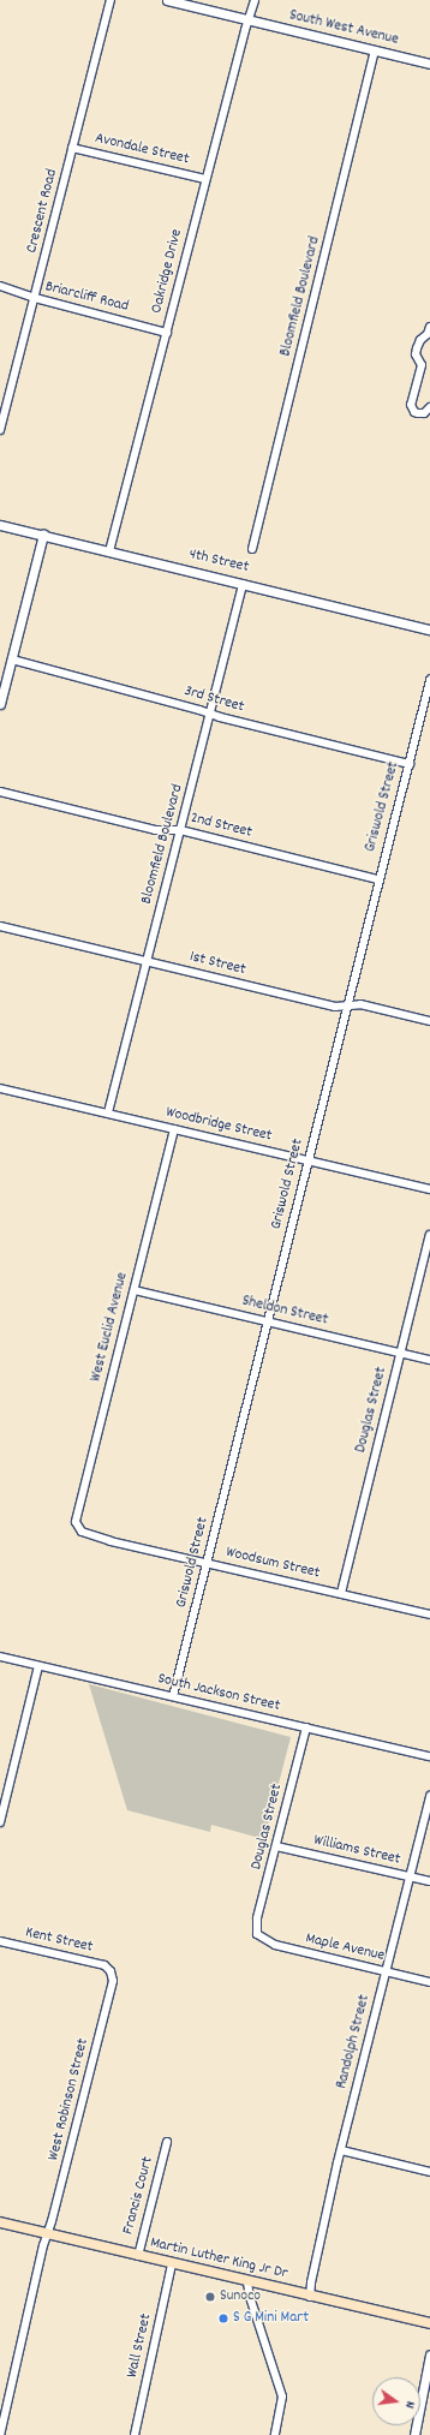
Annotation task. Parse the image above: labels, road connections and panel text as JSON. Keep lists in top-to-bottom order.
{
  "streets": {
    "main road": ["Martin Luther King Jr Dr"],
    "street": [
      "South West Avenue",
      "Avondale Street",
      "Crescent Road",
      "Oakridge Drive",
      "Bloomfield Boulevard",
      "Briarcliff Road",
      "4th Street",
      "3rd Street",
      "Griswold Street",
      "2nd Street",
      "1st Street",
      "Woodbridge Street",
      "Sheldon Street",
      "West Euclid Avenue",
      "Douglas Street",
      "Woodsum Street",
      "South Jackson Street",
      "Williams Street",
      "Kent Street",
      "Maple Avenue",
      "Randolph Street",
      "West Robinson Street",
      "Francis Court",
      "Wall Street"
    ]
  },
  "crossings": [
    ["South West Avenue", "Oakridge Drive"],
    ["South West Avenue", "Bloomfield Boulevard"],
    ["Avondale Street", "Crescent Road"],
    ["Avondale Street", "Oakridge Drive"],
    ["Crescent Road", "Briarcliff Road"],
    ["Oakridge Drive", "Briarcliff Road"],
    ["Oakridge Drive", "4th Street"],
    ["Bloomfield Boulevard", "4th Street"],
    ["Bloomfield Boulevard", "3rd Street"],
    ["Bloomfield Boulevard", "2nd Street"],
    ["Bloomfield Boulevard", "1st Street"],
    ["Bloomfield Boulevard", "Woodbridge Street"],
    ["3rd Street", "Griswold Street"],
    ["Griswold Street", "2nd Street"],
    ["Griswold Street", "1st Street"],
    ["Griswold Street", "Woodbridge Street"],
    ["Griswold Street", "Sheldon Street"],
    ["Griswold Street", "Woodsum Street"],
    ["Griswold Street", "South Jackson Street"],
    ["Woodbridge Street", "West Euclid Avenue"],
    ["Sheldon Street", "West Euclid Avenue"],
    ["Sheldon Street", "Douglas Street"],
    ["West Euclid Avenue", "Woodsum Street"],
    ["Douglas Street", "Woodsum Street"],
    ["Douglas Street", "South Jackson Street"],
    ["Douglas Street", "Williams Street"],
    ["Douglas Street", "Maple Avenue"],
    ["Williams Street", "Randolph Street"],
    ["Kent Street", "West Robinson Street"],
    ["Maple Avenue", "Randolph Street"],
    ["Randolph Street", "Martin Luther King Jr Dr"],
    ["West Robinson Street", "Martin Luther King Jr Dr"],
    ["Francis Court", "Martin Luther King Jr Dr"],
    ["Martin Luther King Jr Dr", "Wall Street"]
  ],
  "places": ["Sunoco", "S G Mini Mart"],
  "north": "right"
}
